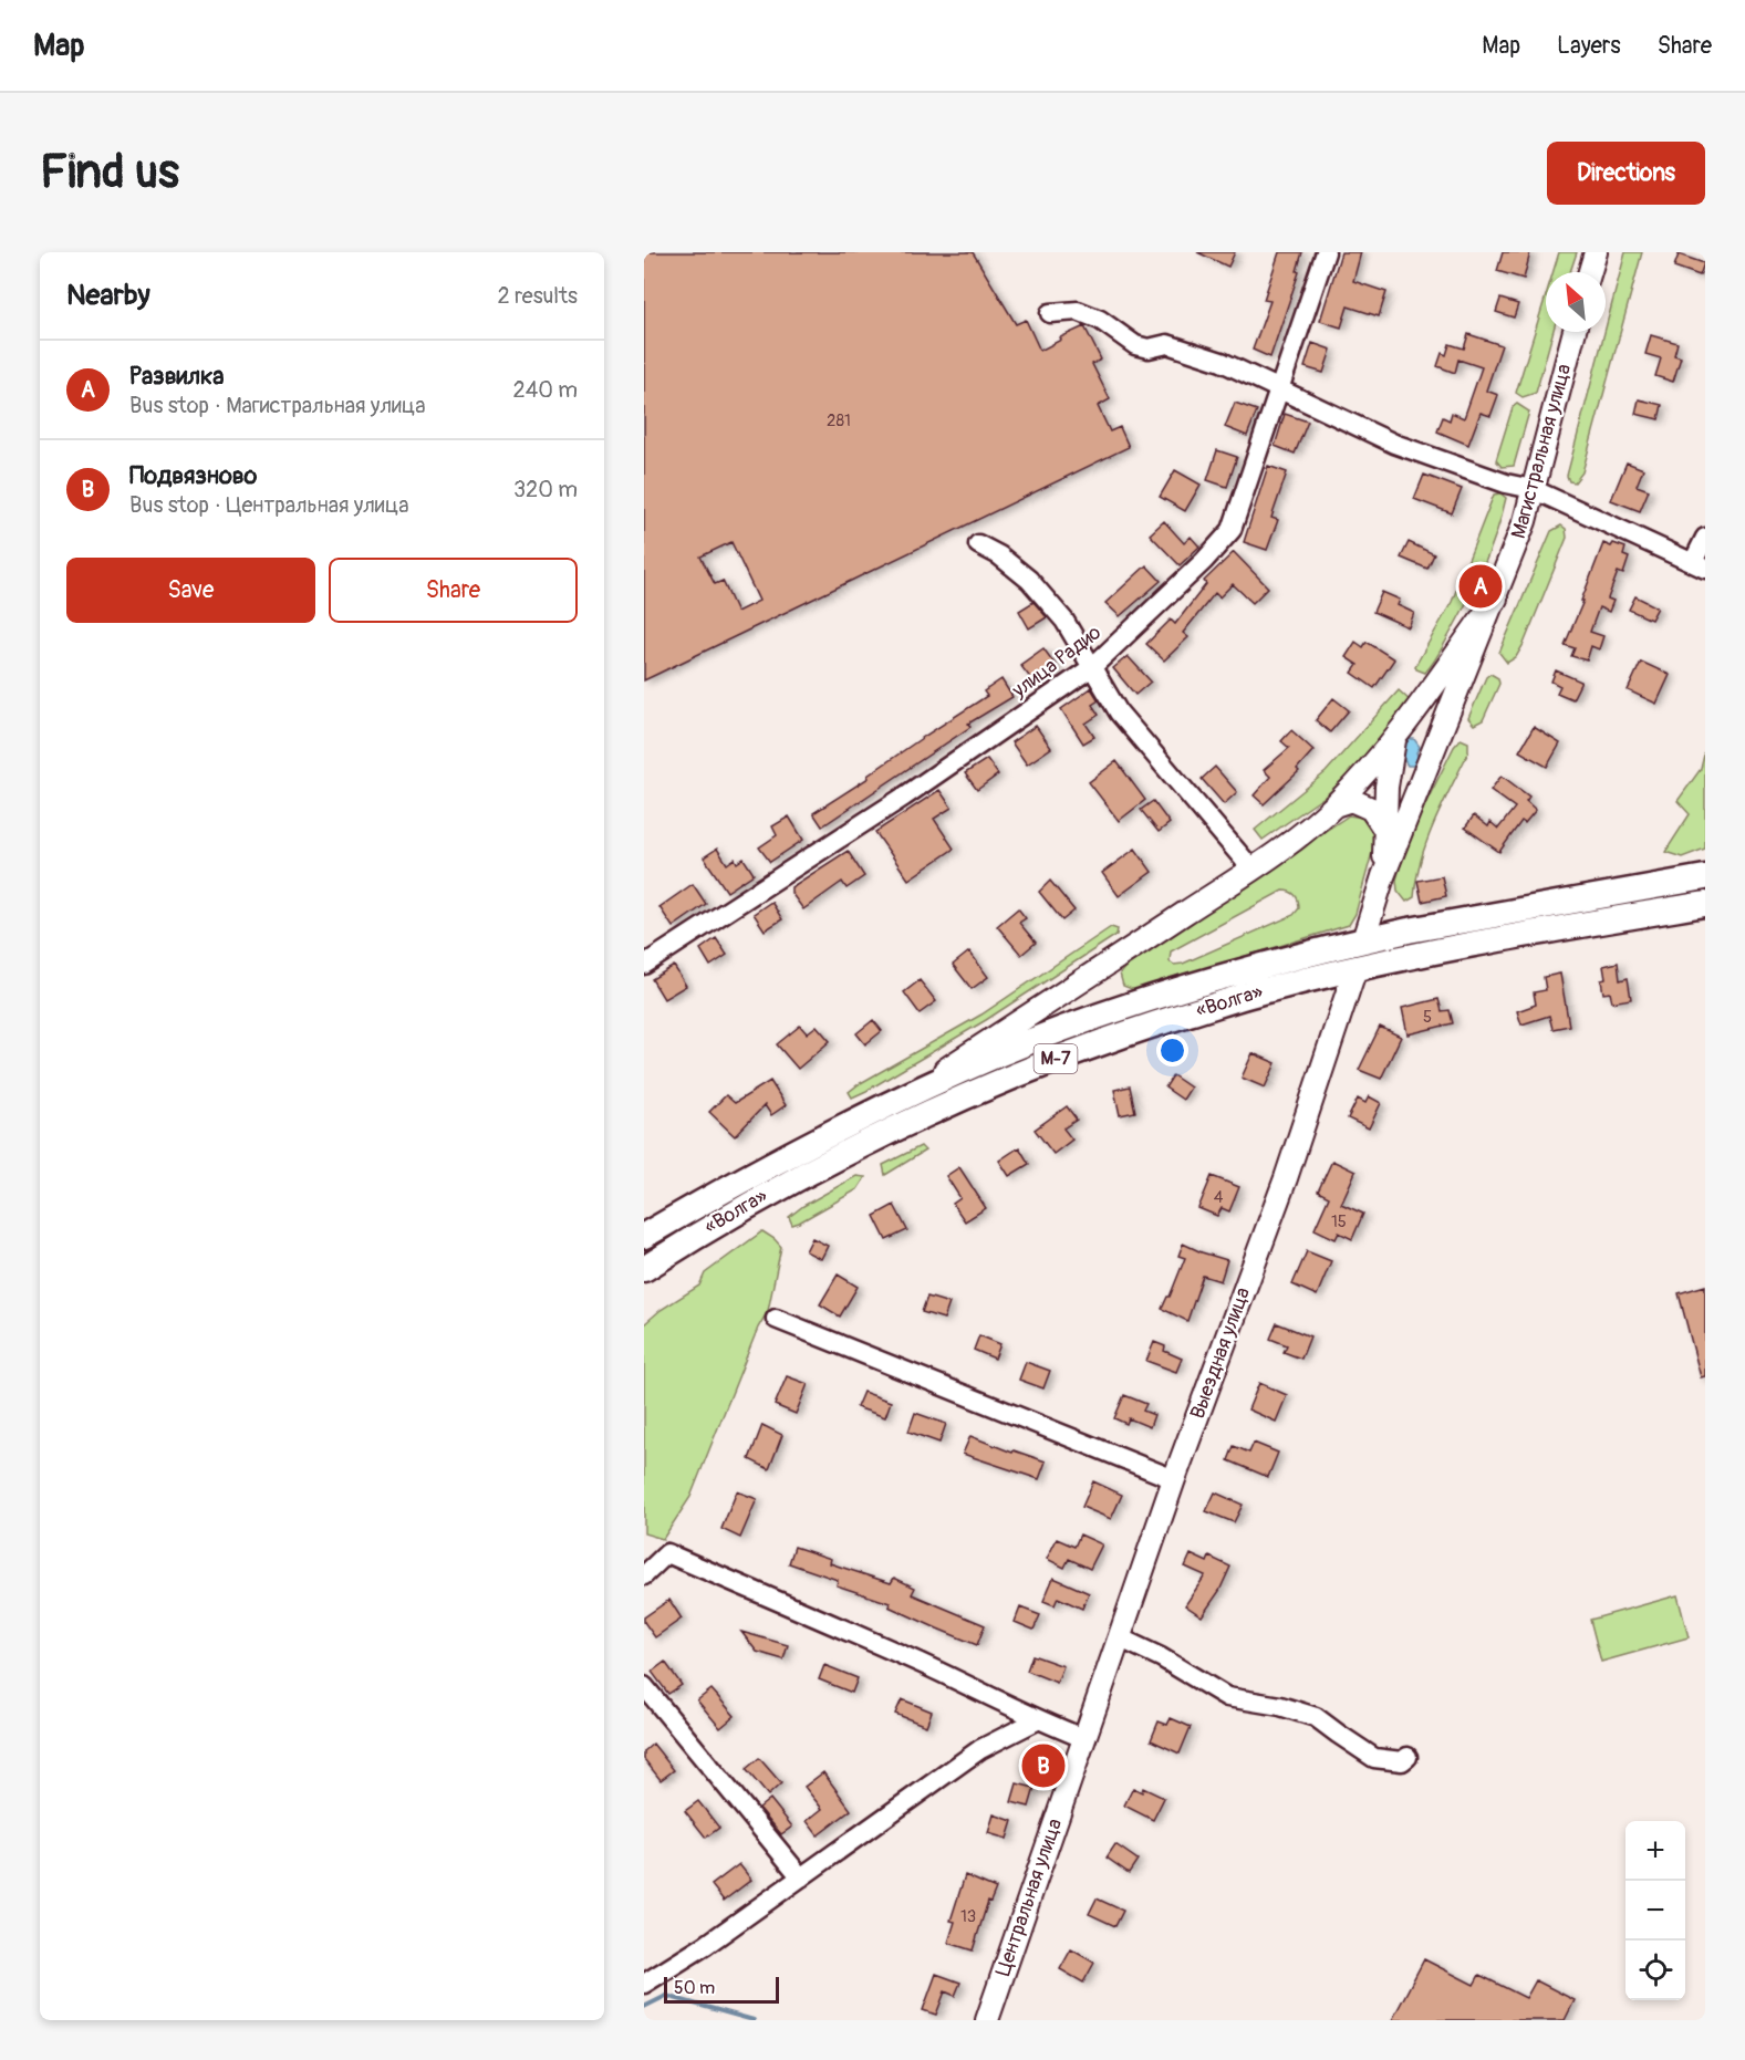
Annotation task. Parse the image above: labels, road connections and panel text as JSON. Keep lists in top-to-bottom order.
{
  "streets": {
    "highway": ["«Волга»", "М-7"],
    "main road": ["Магистральная улица", "Выездная улица", "Центральная улица"],
    "street": ["улица Радио"]
  },
  "crossings": [
    ["«Волга»", "Выездная улица"],
    ["Выездная улица", "Центральная улица"]
  ],
  "house_numbers": [
    "281",
    "5",
    "4",
    "15",
    "13"
  ],
  "scale_bar": "50 m",
  "north": "top left",
  "page": {
    "header": "Map",
    "nav": ["Map", "Layers", "Share"],
    "buttons": [
      "Directions",
      ["Save", "Share"]
    ],
    "title": "Find us",
    "heading": ["Nearby", "2 results"],
    "list": [
      {
        "mark": "A",
        "name": "Развилка",
        "note": "Bus stop · Магистральная улица",
        "value": "240 m"
      },
      {
        "mark": "B",
        "name": "Подвязново",
        "note": "Bus stop · Центральная улица",
        "value": "320 m"
      }
    ],
    "pins": ["A", "B"],
    "map_buttons": ["+", "−"],
    "scale": "50 m"
  }
}
